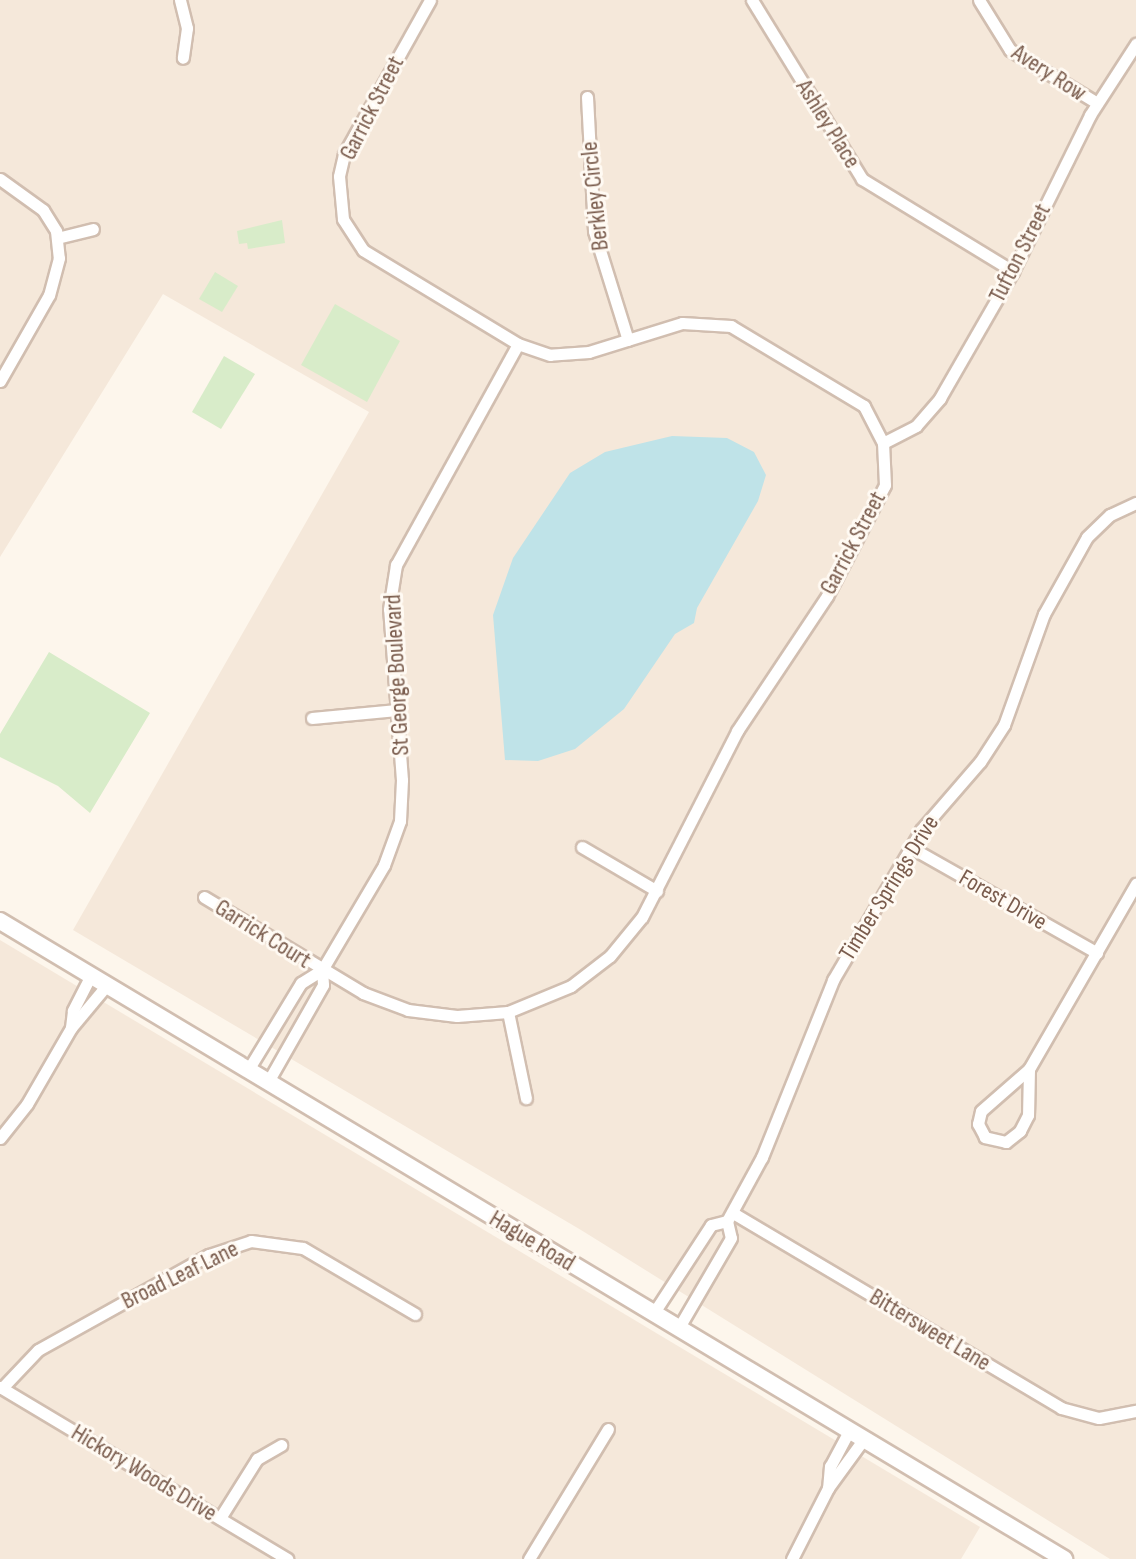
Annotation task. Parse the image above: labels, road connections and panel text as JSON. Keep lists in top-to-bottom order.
{
  "streets": {
    "street": [
      "Avery Row",
      "Garrick Street",
      "Ashley Place",
      "Berkley Circle",
      "Tufton Street",
      "St George Boulevard",
      "Timber Springs Drive",
      "Forest Drive",
      "Garrick Court",
      "Hague Road",
      "Broad Leaf Lane",
      "Bittersweet Lane",
      "Hickory Woods Drive"
    ]
  },
  "crossings": [
    ["Avery Row", "Tufton Street"],
    ["Garrick Street", "Berkley Circle"],
    ["Garrick Street", "Tufton Street"],
    ["Garrick Street", "St George Boulevard"],
    ["Garrick Street", "Garrick Court"],
    ["Ashley Place", "Tufton Street"],
    ["St George Boulevard", "Garrick Court"],
    ["St George Boulevard", "Hague Road"],
    ["Timber Springs Drive", "Forest Drive"],
    ["Timber Springs Drive", "Hague Road"],
    ["Timber Springs Drive", "Bittersweet Lane"],
    ["Broad Leaf Lane", "Hickory Woods Drive"]
  ]
}
